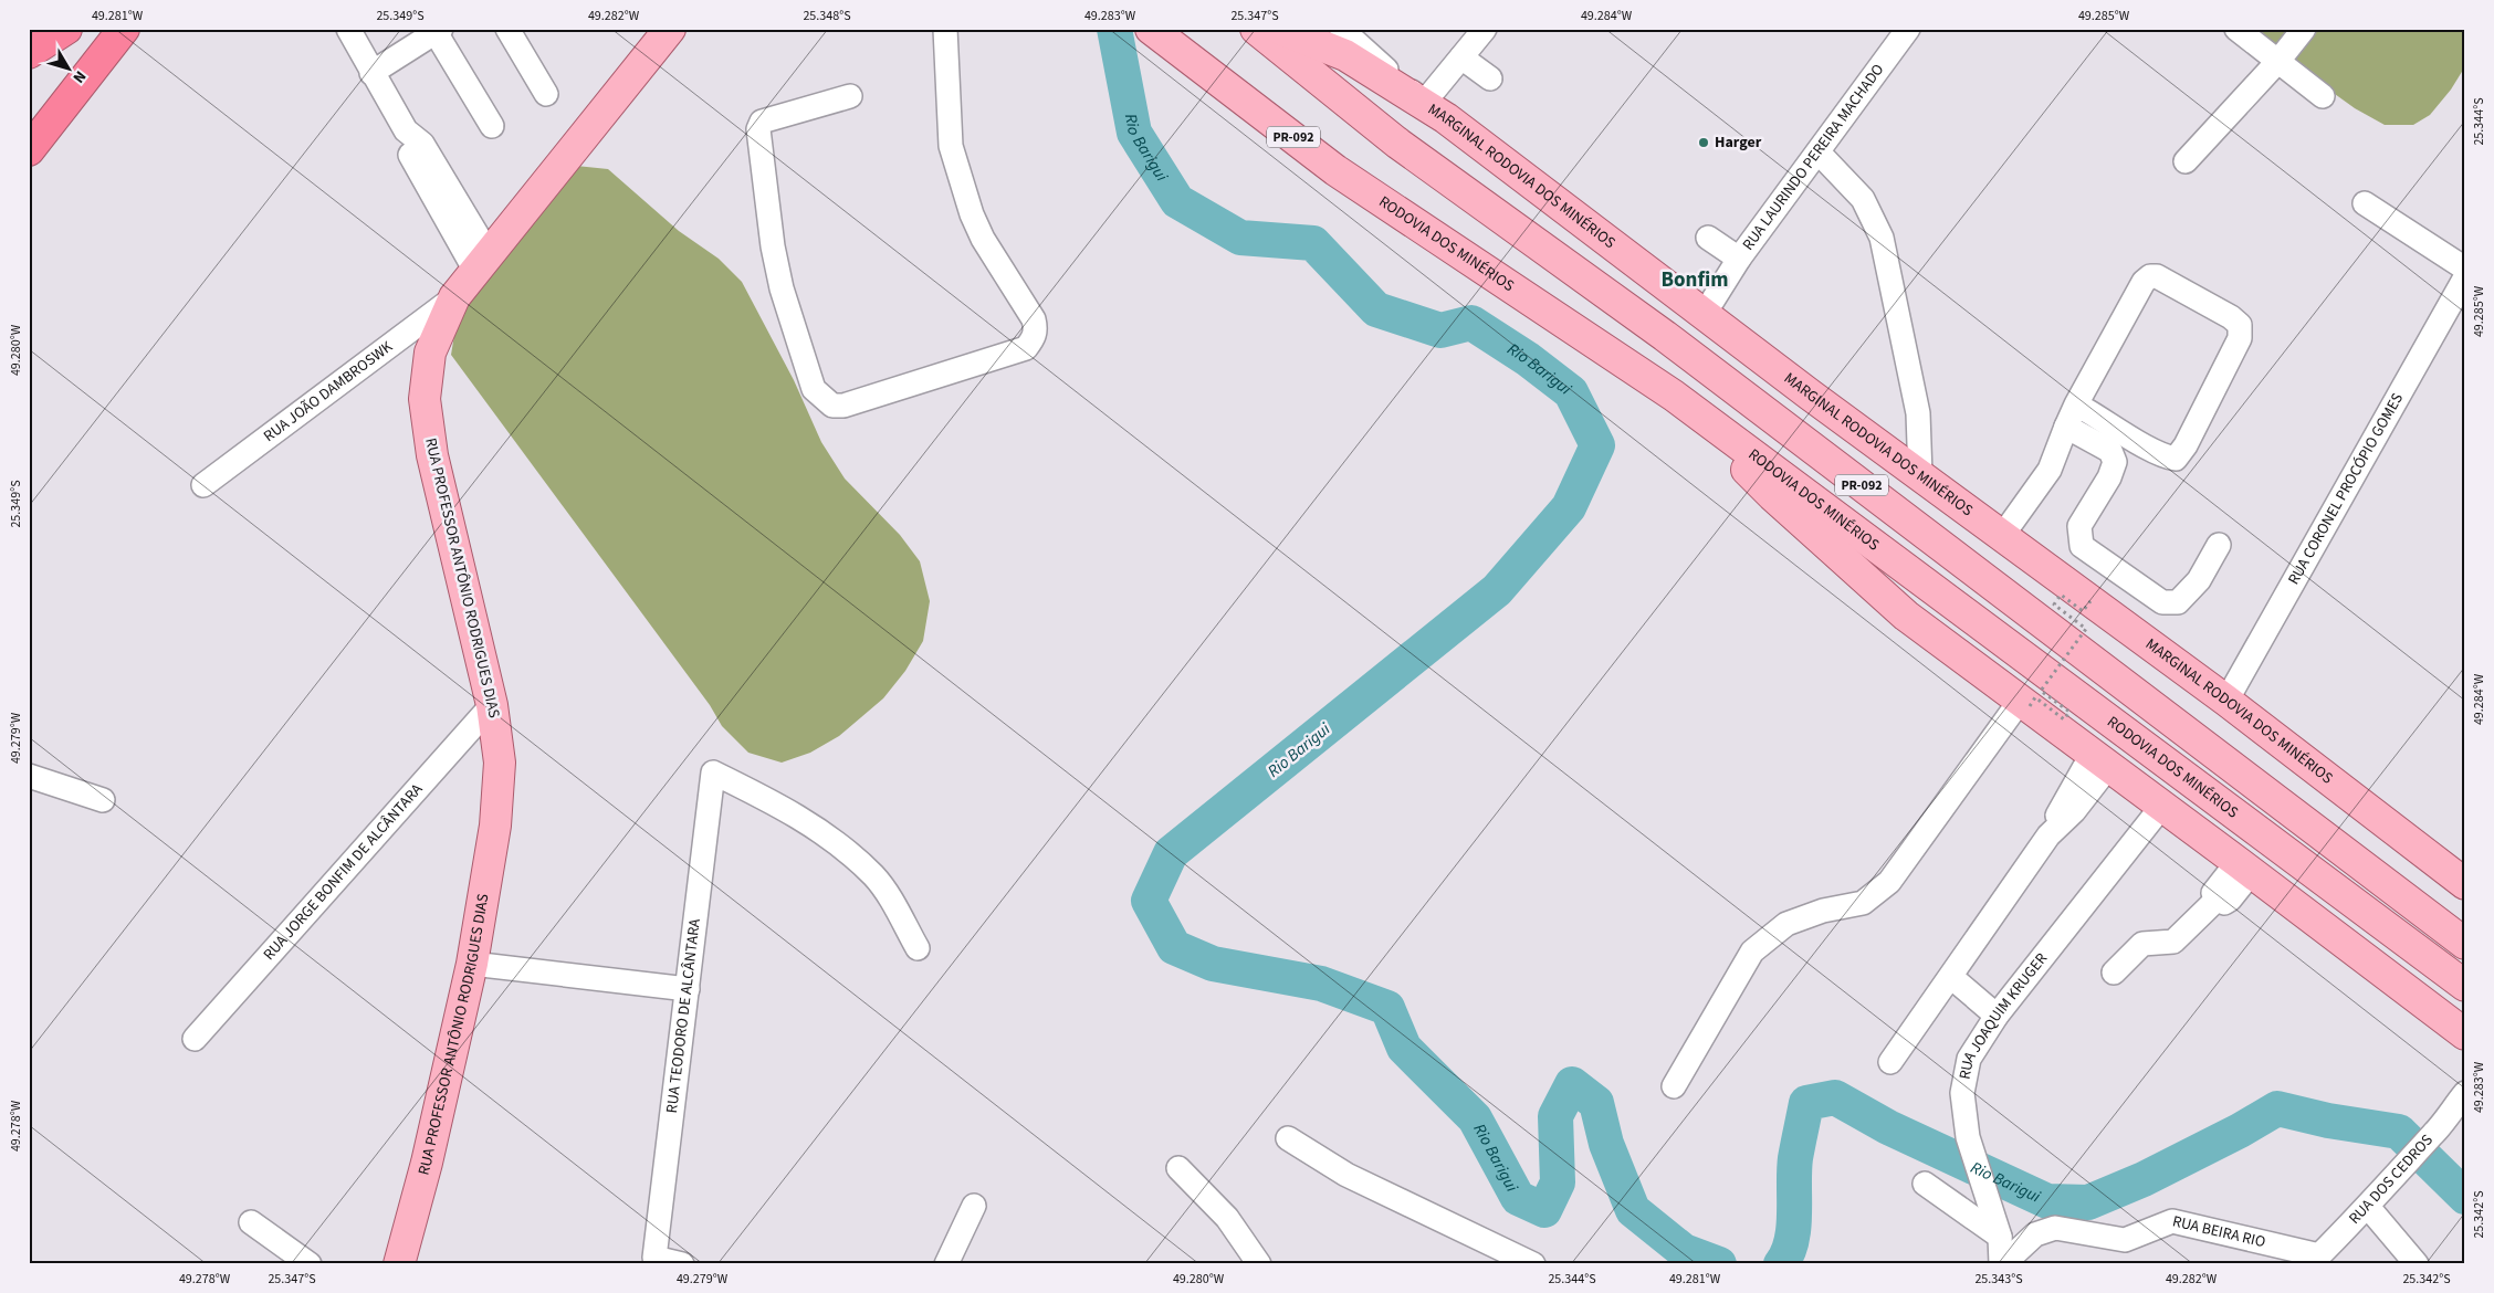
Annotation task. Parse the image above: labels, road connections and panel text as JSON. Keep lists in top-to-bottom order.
{
  "streets": {
    "main road": [
      "PR-092",
      "MARGINAL RODOVIA DOS MINÉRIOS",
      "RODOVIA DOS MINÉRIOS",
      "RUA PROFESSOR ANTÔNIO RODRIGUES DIAS"
    ],
    "street": [
      "RUA LAURINDO PEREIRA MACHADO",
      "RUA JOÃO DAMBROSWK",
      "RUA CORONEL PROCÓPIO GOMES",
      "RUA JORGE BONFIM DE ALCÂNTARA",
      "RUA TEODORO DE ALCÂNTARA",
      "RUA JOAQUIM KRUGER",
      "RUA DOS CEDROS",
      "RUA BEIRA RIO"
    ]
  },
  "crossings": [
    ["RUA LAURINDO PEREIRA MACHADO", "MARGINAL RODOVIA DOS MINÉRIOS"],
    ["MARGINAL RODOVIA DOS MINÉRIOS", "RUA CORONEL PROCÓPIO GOMES"],
    ["RUA JOÃO DAMBROSWK", "RUA PROFESSOR ANTÔNIO RODRIGUES DIAS"],
    ["RUA PROFESSOR ANTÔNIO RODRIGUES DIAS", "RUA JORGE BONFIM DE ALCÂNTARA"],
    ["RUA JOAQUIM KRUGER", "RUA BEIRA RIO"],
    ["RUA DOS CEDROS", "RUA BEIRA RIO"]
  ],
  "districts": ["Bonfim"],
  "water": ["Rio Barigui"],
  "places": ["Harger"],
  "north": "bottom right",
  "coordinates": [
    "49.281°W",
    "25.349°S",
    "49.282°W",
    "25.348°S",
    "49.283°W",
    "25.347°S",
    "49.284°W",
    "49.285°W",
    "25.344°S",
    "49.280°W",
    "49.279°W",
    "49.278°W",
    "25.342°S",
    "25.343°S"
  ]
}
